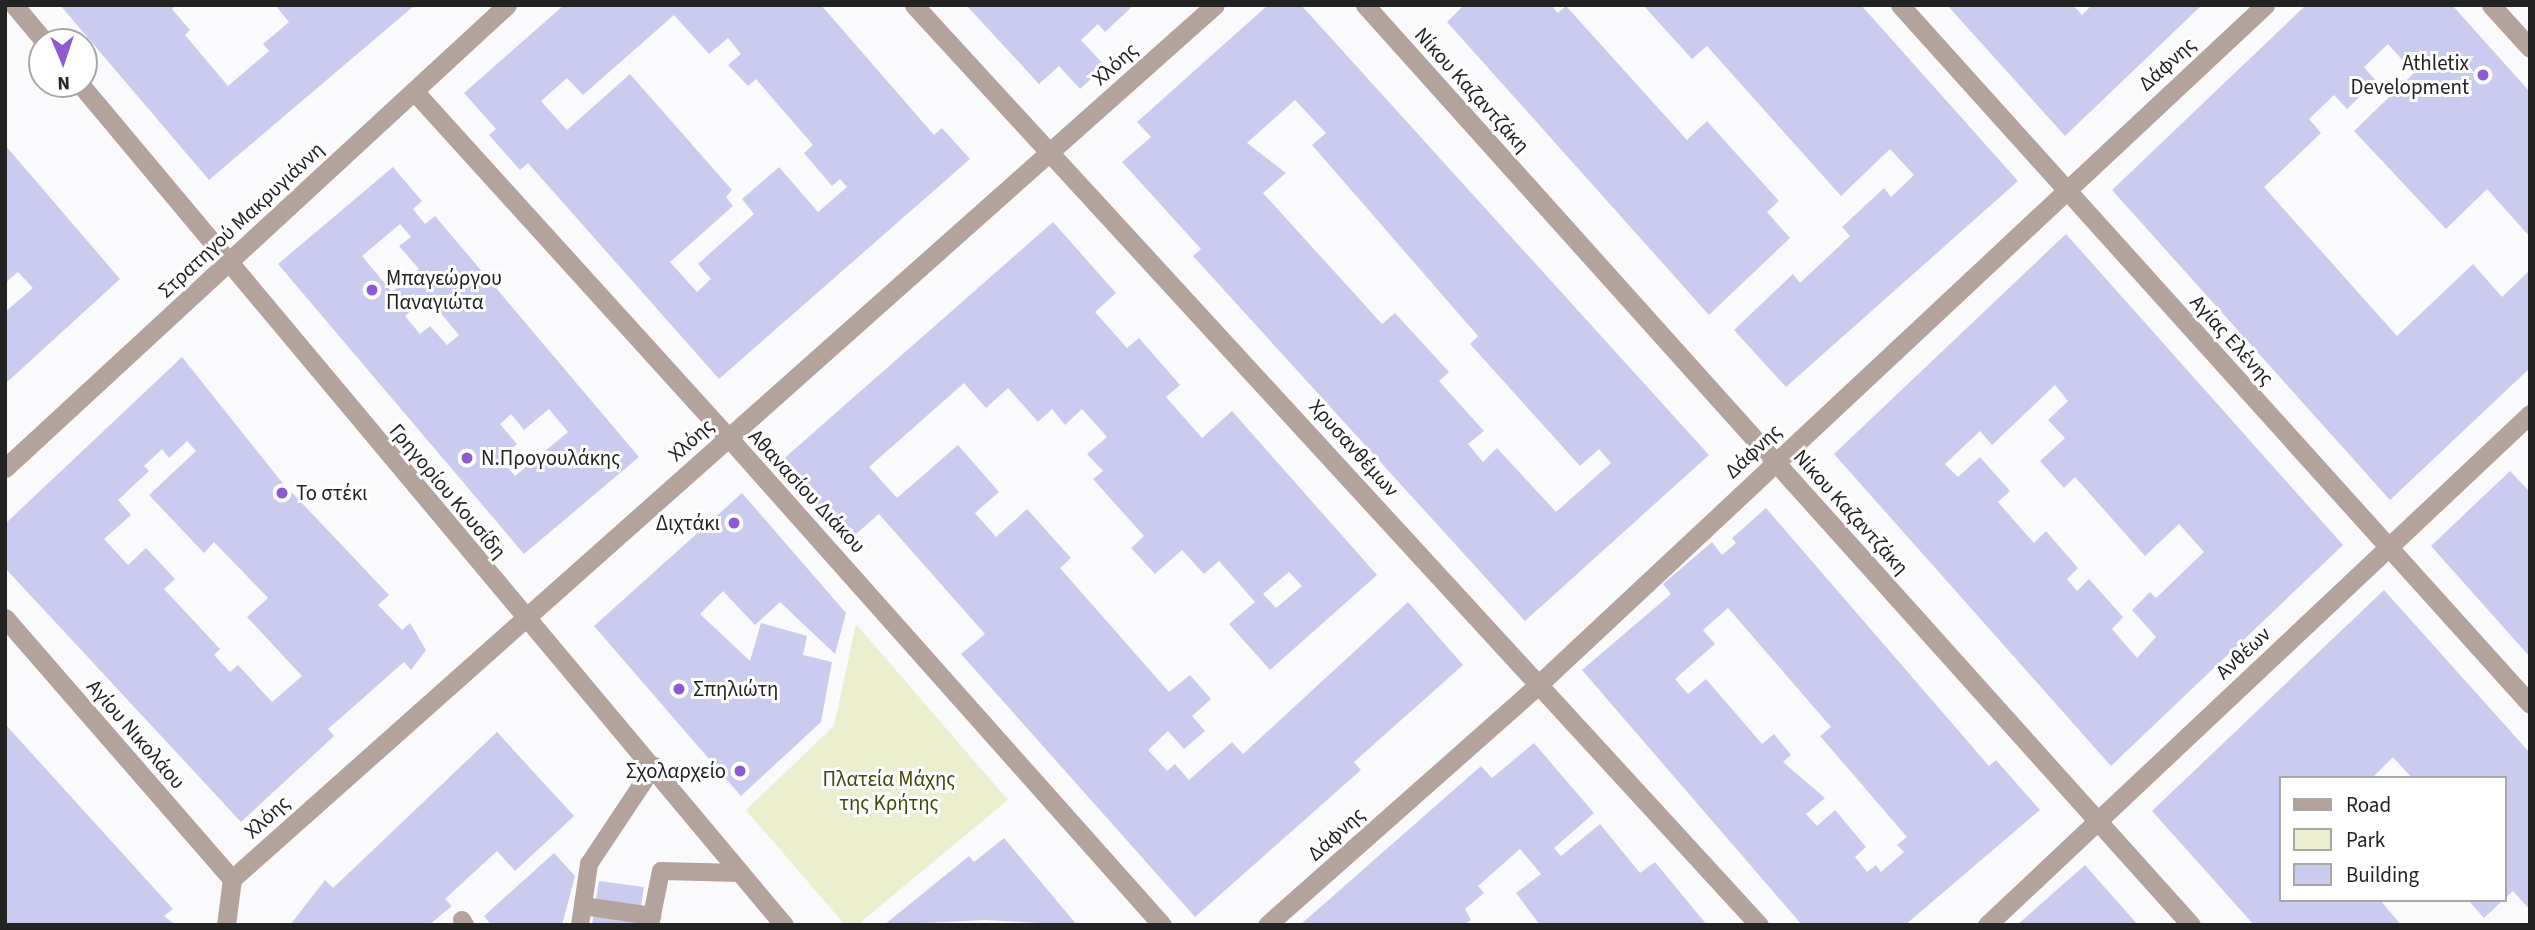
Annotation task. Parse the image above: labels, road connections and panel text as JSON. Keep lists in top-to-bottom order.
{
  "streets": {
    "street": [
      "Χλόης",
      "Δάφνης",
      "Νίκου Καζαντζάκη",
      "Στρατηγού Μακρυγιάννη",
      "Αγίας Ελένης",
      "Χρυσανθέμων",
      "Γρηγορίου Κουσίδη",
      "Αθανασίου Διάκου",
      "Ανθέων",
      "Αγίου Νικολάου"
    ]
  },
  "crossings": [
    ["Χλόης", "Χρυσανθέμων"],
    ["Χλόης", "Γρηγορίου Κουσίδη"],
    ["Χλόης", "Αθανασίου Διάκου"],
    ["Χλόης", "Αγίου Νικολάου"],
    ["Δάφνης", "Νίκου Καζαντζάκη"],
    ["Δάφνης", "Αγίας Ελένης"],
    ["Δάφνης", "Χρυσανθέμων"],
    ["Νίκου Καζαντζάκη", "Ανθέων"],
    ["Στρατηγού Μακρυγιάννη", "Γρηγορίου Κουσίδη"],
    ["Στρατηγού Μακρυγιάννη", "Αθανασίου Διάκου"],
    ["Αγίας Ελένης", "Ανθέων"]
  ],
  "parks": ["Πλατεία Μάχης της Κρήτης"],
  "places": [
    "Athletix Development",
    "Μπαγεώργου Παναγιώτα",
    "Ν.Προγουλάκης",
    "Το στέκι",
    "Διχτάκι",
    "Σπηλιώτη",
    "Σχολαρχείο"
  ],
  "legend": ["Road", "Park", "Building"],
  "north": "bottom"
}
